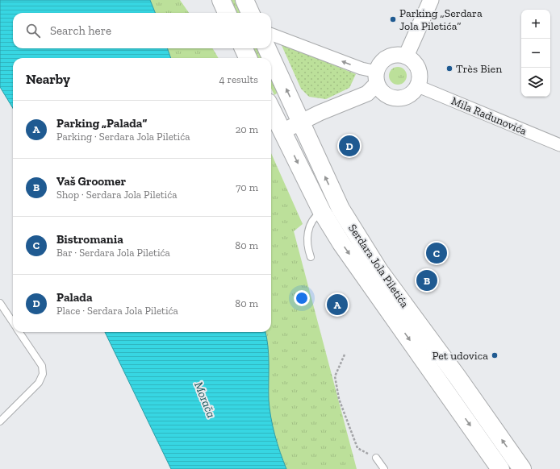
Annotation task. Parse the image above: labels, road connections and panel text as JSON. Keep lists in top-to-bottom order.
{
  "streets": {
    "main road": ["Serdara Jola Piletića"],
    "street": ["Mila Radunovića"]
  },
  "water": ["Morača"],
  "places": ["Parking „Serdara Jola Piletića“", "Très Bien", "Pet udovica"],
  "page": {
    "map_buttons": ["+", "−"],
    "search": "Search here",
    "heading": ["Nearby", "4 results"],
    "list": [
      {
        "mark": "A",
        "name": "Parking „Palada“",
        "note": "Parking · Serdara Jola Piletića",
        "value": "20 m"
      },
      {
        "mark": "B",
        "name": "Vaš Groomer",
        "note": "Shop · Serdara Jola Piletića",
        "value": "70 m"
      },
      {
        "mark": "C",
        "name": "Bistromania",
        "note": "Bar · Serdara Jola Piletića",
        "value": "80 m"
      },
      {
        "mark": "D",
        "name": "Palada",
        "note": "Place · Serdara Jola Piletića",
        "value": "80 m"
      }
    ],
    "pins": [
      "D",
      "C",
      "B",
      "A"
    ]
  }
}
